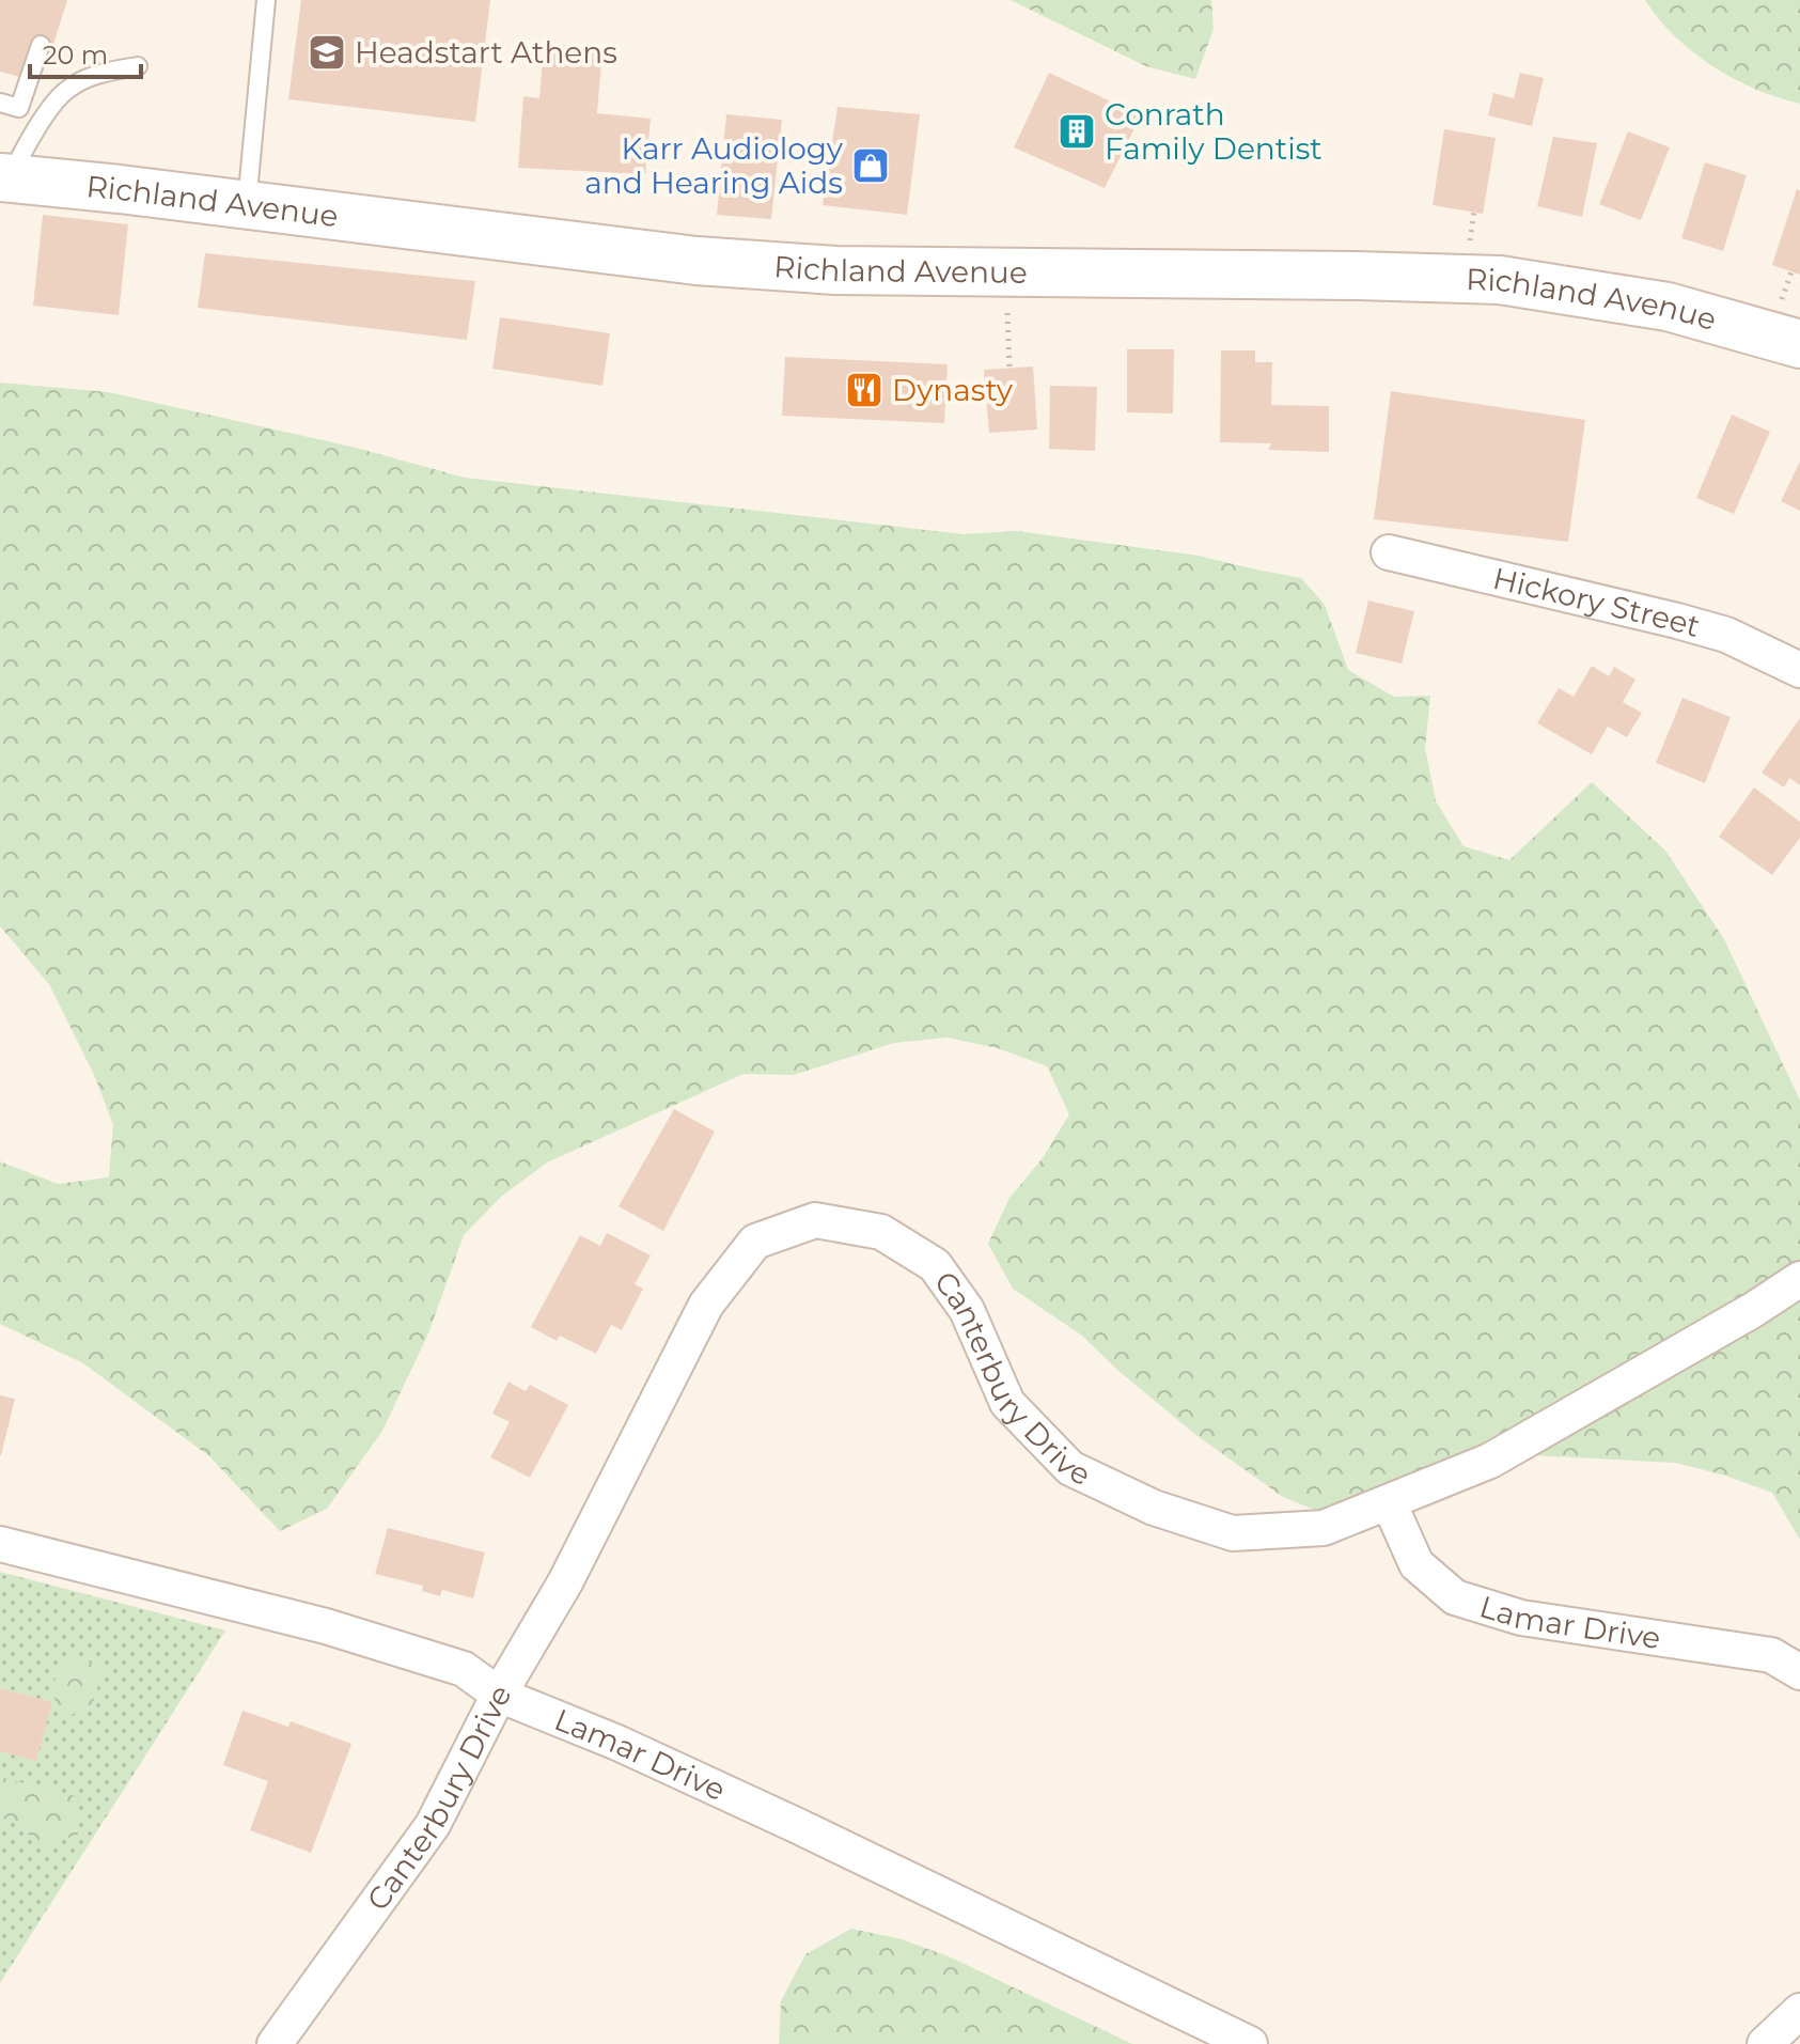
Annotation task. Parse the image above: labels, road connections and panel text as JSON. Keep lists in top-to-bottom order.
{
  "streets": {
    "main road": ["Richland Avenue"],
    "street": ["Hickory Street", "Canterbury Drive", "Lamar Drive"]
  },
  "crossings": [
    ["Canterbury Drive", "Lamar Drive"]
  ],
  "places": {
    "school or university": ["Headstart Athens"],
    "building": ["Conrath Family Dentist"],
    "shop": ["Karr Audiology and Hearing Aids"],
    "restaurant": ["Dynasty"]
  },
  "scale_bar": "20 m"
}
